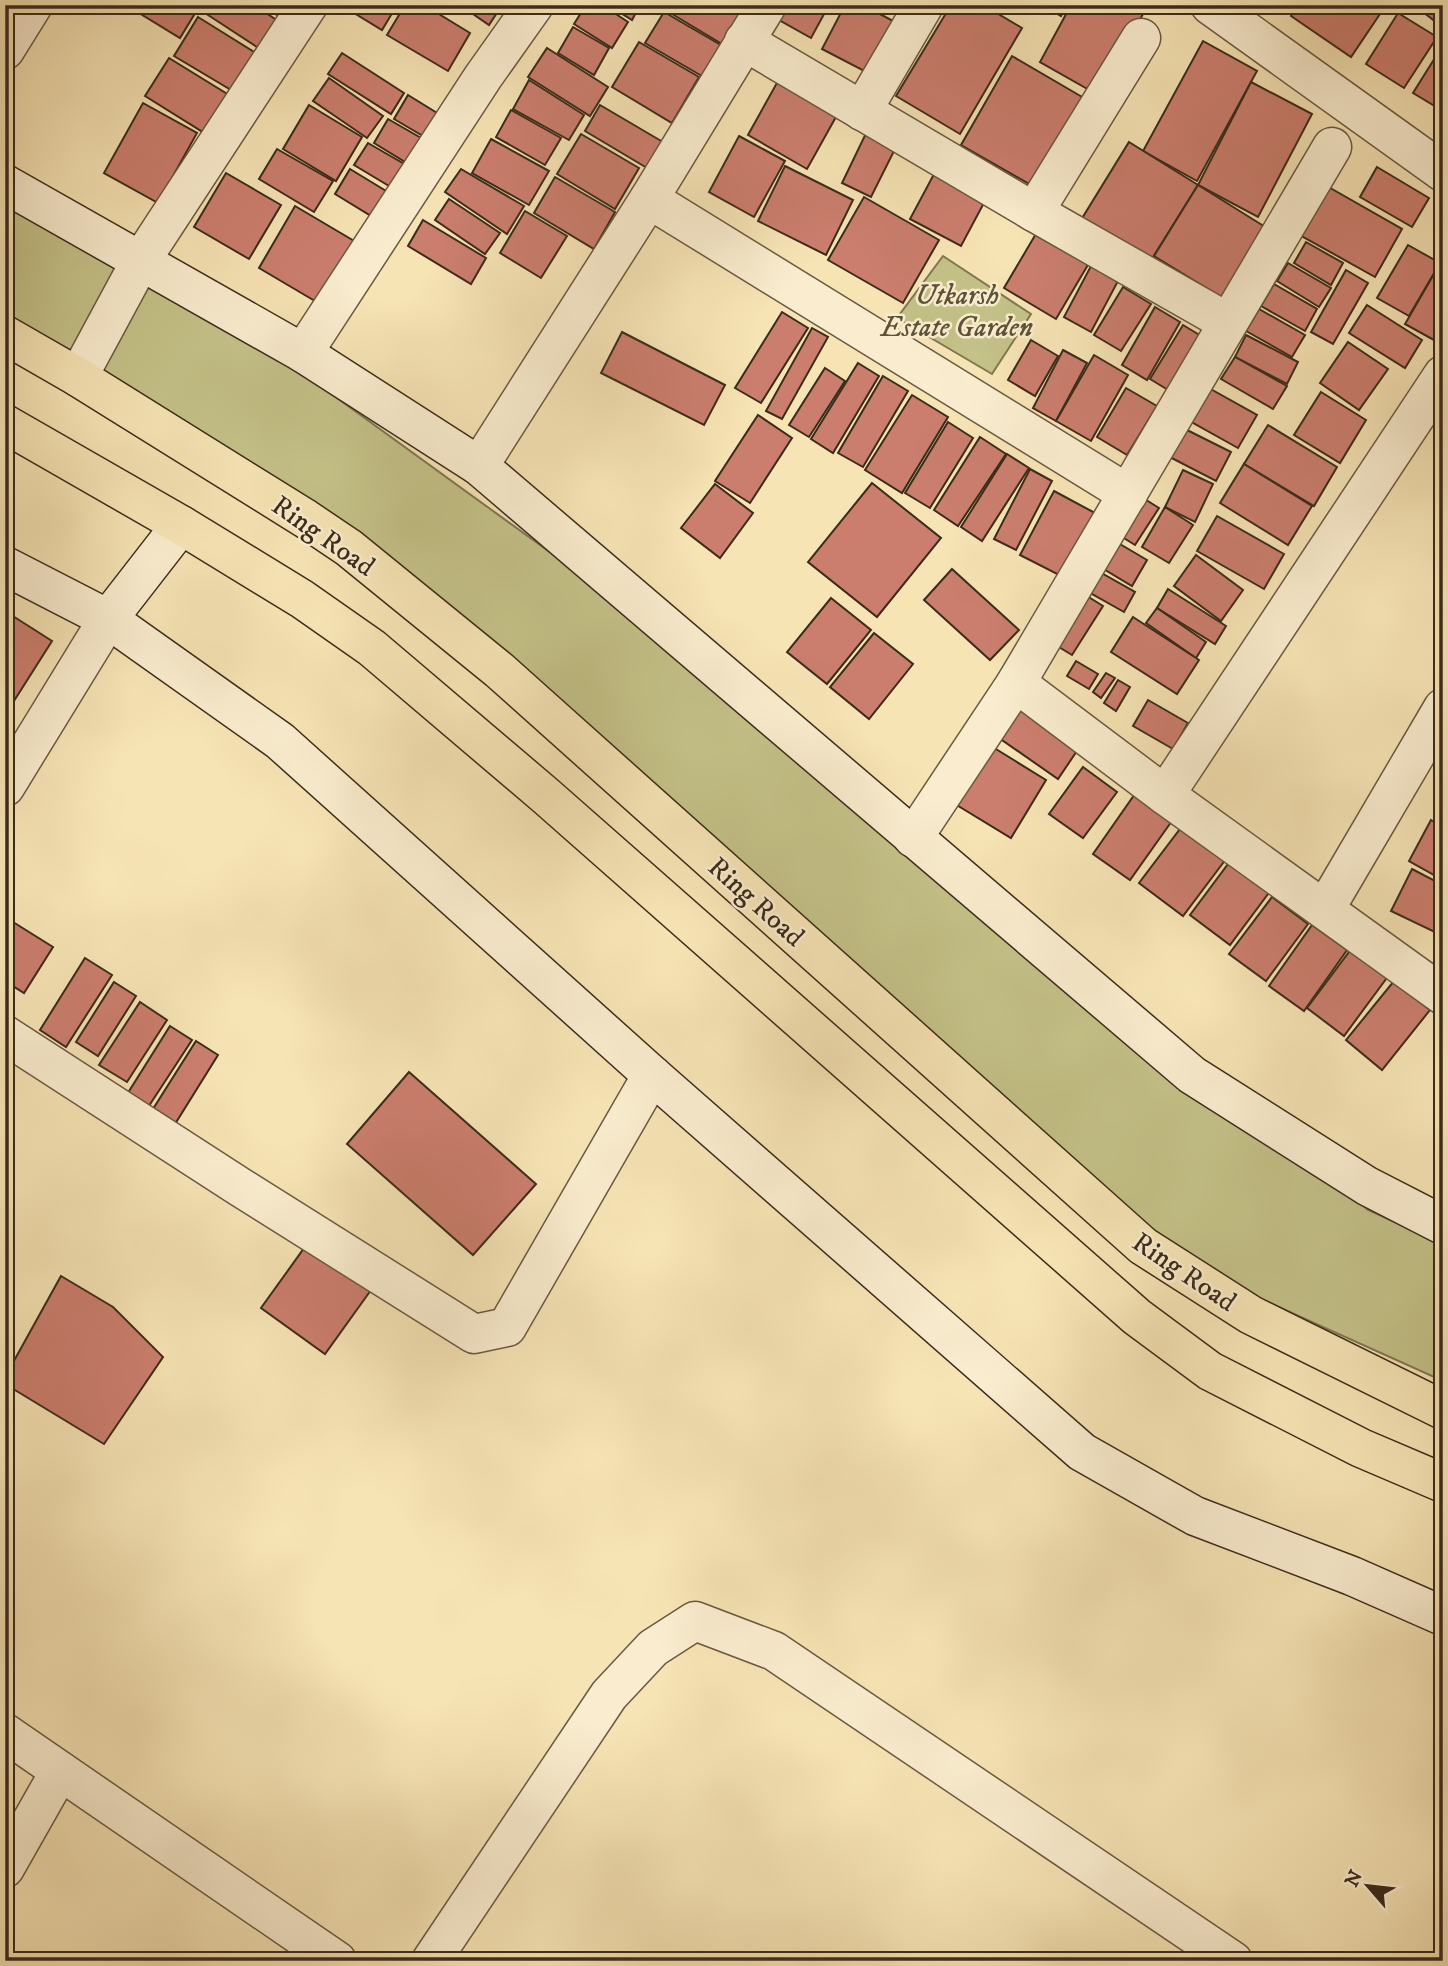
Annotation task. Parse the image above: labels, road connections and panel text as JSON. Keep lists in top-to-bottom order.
{
  "streets": {
    "main road": ["Ring Road"]
  },
  "parks": ["Utkarsh Estate Garden"],
  "north": "top left"
}
